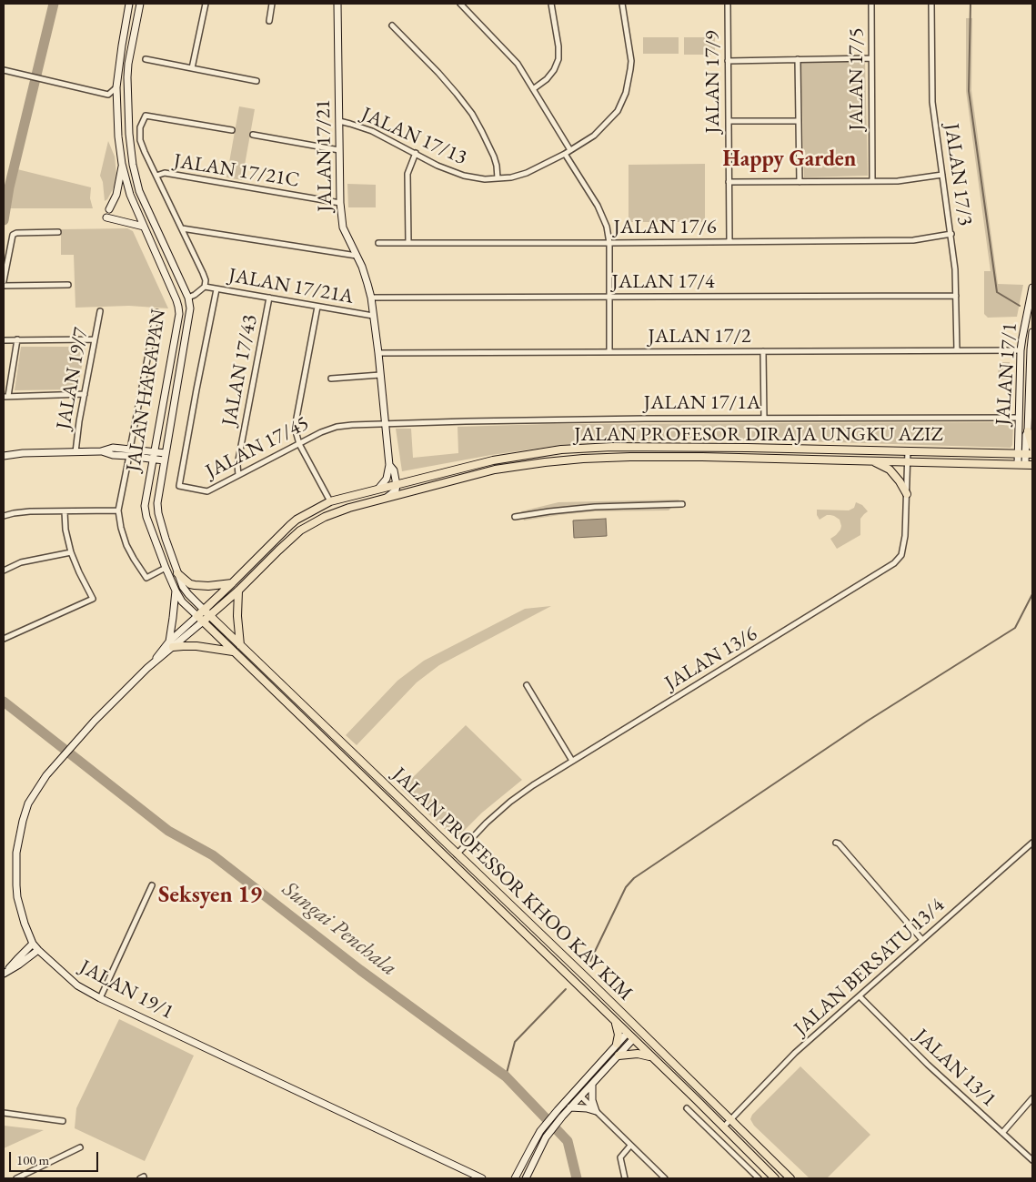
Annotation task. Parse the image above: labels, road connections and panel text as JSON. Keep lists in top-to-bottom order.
{
  "streets": {
    "main road": [
      "JALAN 17/21",
      "JALAN 17/1",
      "JALAN HARAPAN",
      "JALAN PROFESOR DIRAJA UNGKU AZIZ",
      "JALAN PROFESSOR KHOO KAY KIM",
      "JALAN 19/1"
    ],
    "street": [
      "JALAN 17/5",
      "JALAN 17/9",
      "JALAN 17/13",
      "JALAN 17/21C",
      "JALAN 17/3",
      "JALAN 17/6",
      "JALAN 17/4",
      "JALAN 17/21A",
      "JALAN 17/2",
      "JALAN 17/43",
      "JALAN 19/7",
      "JALAN 17/1A",
      "JALAN 17/45",
      "JALAN 13/6",
      "JALAN BERSATU 13/4",
      "JALAN 13/1"
    ]
  },
  "crossings": [
    ["JALAN 17/9", "JALAN 17/6"],
    ["JALAN 17/13", "JALAN 17/21"],
    ["JALAN 17/21", "JALAN 17/21C"],
    ["JALAN 17/21", "JALAN 17/4"],
    ["JALAN 17/21", "JALAN 17/21A"],
    ["JALAN 17/21", "JALAN 17/2"],
    ["JALAN 17/21", "JALAN 17/1A"],
    ["JALAN 17/21", "JALAN PROFESOR DIRAJA UNGKU AZIZ"],
    ["JALAN 17/21", "JALAN 17/45"],
    ["JALAN 17/3", "JALAN 17/6"],
    ["JALAN 17/3", "JALAN 17/4"],
    ["JALAN 17/3", "JALAN 17/2"],
    ["JALAN 17/21A", "JALAN 17/43"],
    ["JALAN 17/21A", "JALAN 17/45"],
    ["JALAN 17/2", "JALAN 17/1"],
    ["JALAN 17/43", "JALAN 17/45"],
    ["JALAN 17/1", "JALAN 17/1A"],
    ["JALAN 17/1", "JALAN PROFESOR DIRAJA UNGKU AZIZ"],
    ["JALAN HARAPAN", "JALAN PROFESOR DIRAJA UNGKU AZIZ"],
    ["JALAN HARAPAN", "JALAN PROFESSOR KHOO KAY KIM"],
    ["JALAN HARAPAN", "JALAN 19/1"],
    ["JALAN 17/1A", "JALAN 17/45"],
    ["JALAN PROFESOR DIRAJA UNGKU AZIZ", "JALAN 13/6"],
    ["JALAN PROFESOR DIRAJA UNGKU AZIZ", "JALAN PROFESSOR KHOO KAY KIM"],
    ["JALAN PROFESOR DIRAJA UNGKU AZIZ", "JALAN 19/1"],
    ["JALAN 13/6", "JALAN PROFESSOR KHOO KAY KIM"],
    ["JALAN PROFESSOR KHOO KAY KIM", "JALAN BERSATU 13/4"],
    ["JALAN PROFESSOR KHOO KAY KIM", "JALAN 19/1"],
    ["JALAN BERSATU 13/4", "JALAN 13/1"]
  ],
  "districts": ["Happy Garden", "Seksyen 19"],
  "water": ["Sungai Penchala"],
  "scale_bar": "100 m"
}
